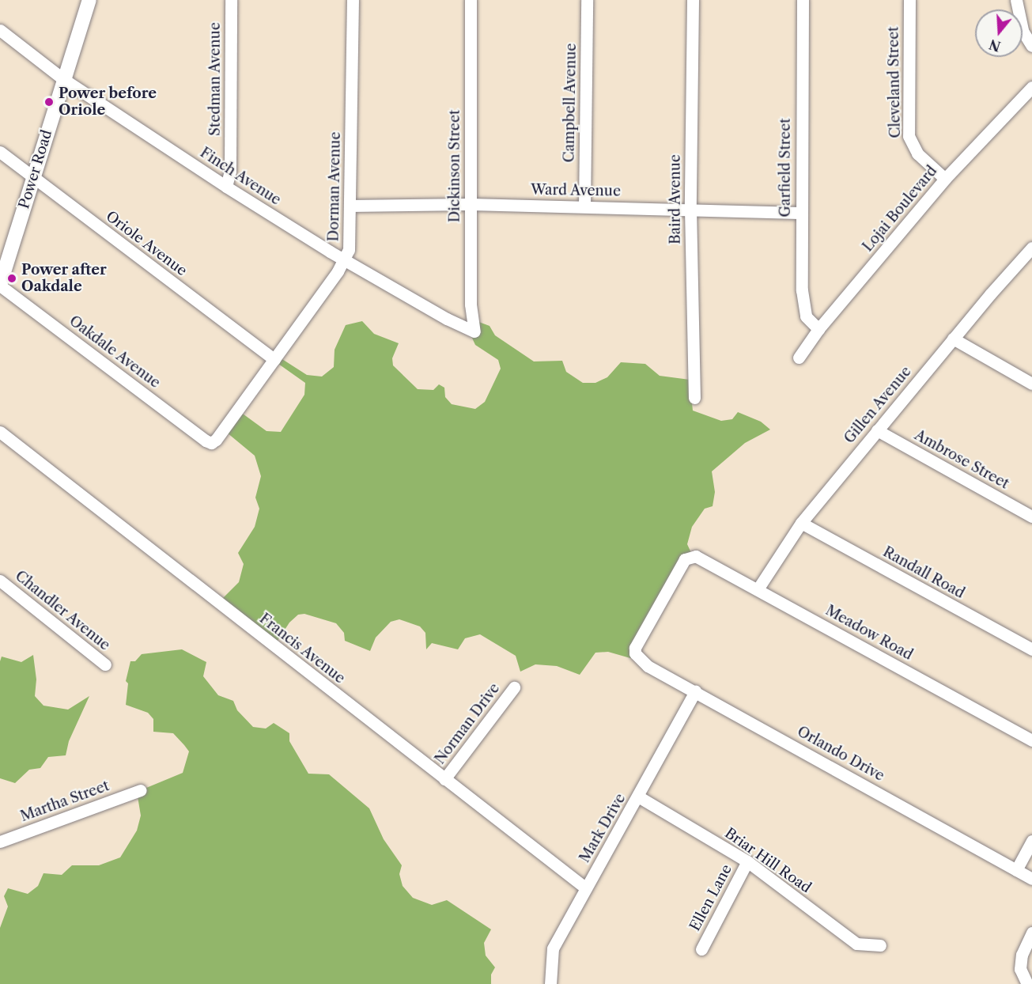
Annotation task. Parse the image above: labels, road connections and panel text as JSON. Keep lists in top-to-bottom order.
{
  "streets": {
    "main road": ["Power Road"],
    "street": [
      "Stedman Avenue",
      "Cleveland Street",
      "Campbell Avenue",
      "Dickinson Street",
      "Garfield Street",
      "Finch Avenue",
      "Dorman Avenue",
      "Ward Avenue",
      "Baird Avenue",
      "Lojai Boulevard",
      "Oriole Avenue",
      "Oakdale Avenue",
      "Gillen Avenue",
      "Ambrose Street",
      "Randall Road",
      "Chandler Avenue",
      "Meadow Road",
      "Francis Avenue",
      "Norman Drive",
      "Orlando Drive",
      "Martha Street",
      "Mark Drive",
      "Briar Hill Road",
      "Ellen Lane"
    ]
  },
  "crossings": [
    ["Stedman Avenue", "Finch Avenue"],
    ["Cleveland Street", "Lojai Boulevard"],
    ["Campbell Avenue", "Ward Avenue"],
    ["Dickinson Street", "Finch Avenue"],
    ["Dickinson Street", "Ward Avenue"],
    ["Garfield Street", "Ward Avenue"],
    ["Garfield Street", "Lojai Boulevard"],
    ["Power Road", "Finch Avenue"],
    ["Power Road", "Oriole Avenue"],
    ["Power Road", "Oakdale Avenue"],
    ["Finch Avenue", "Dorman Avenue"],
    ["Dorman Avenue", "Ward Avenue"],
    ["Dorman Avenue", "Oriole Avenue"],
    ["Dorman Avenue", "Oakdale Avenue"],
    ["Ward Avenue", "Baird Avenue"],
    ["Gillen Avenue", "Ambrose Street"],
    ["Gillen Avenue", "Randall Road"],
    ["Gillen Avenue", "Meadow Road"],
    ["Meadow Road", "Orlando Drive"],
    ["Francis Avenue", "Norman Drive"],
    ["Francis Avenue", "Mark Drive"],
    ["Orlando Drive", "Mark Drive"],
    ["Mark Drive", "Briar Hill Road"],
    ["Briar Hill Road", "Ellen Lane"]
  ],
  "places": ["Power before Oriole", "Power after Oakdale"],
  "north": "bottom"
}
